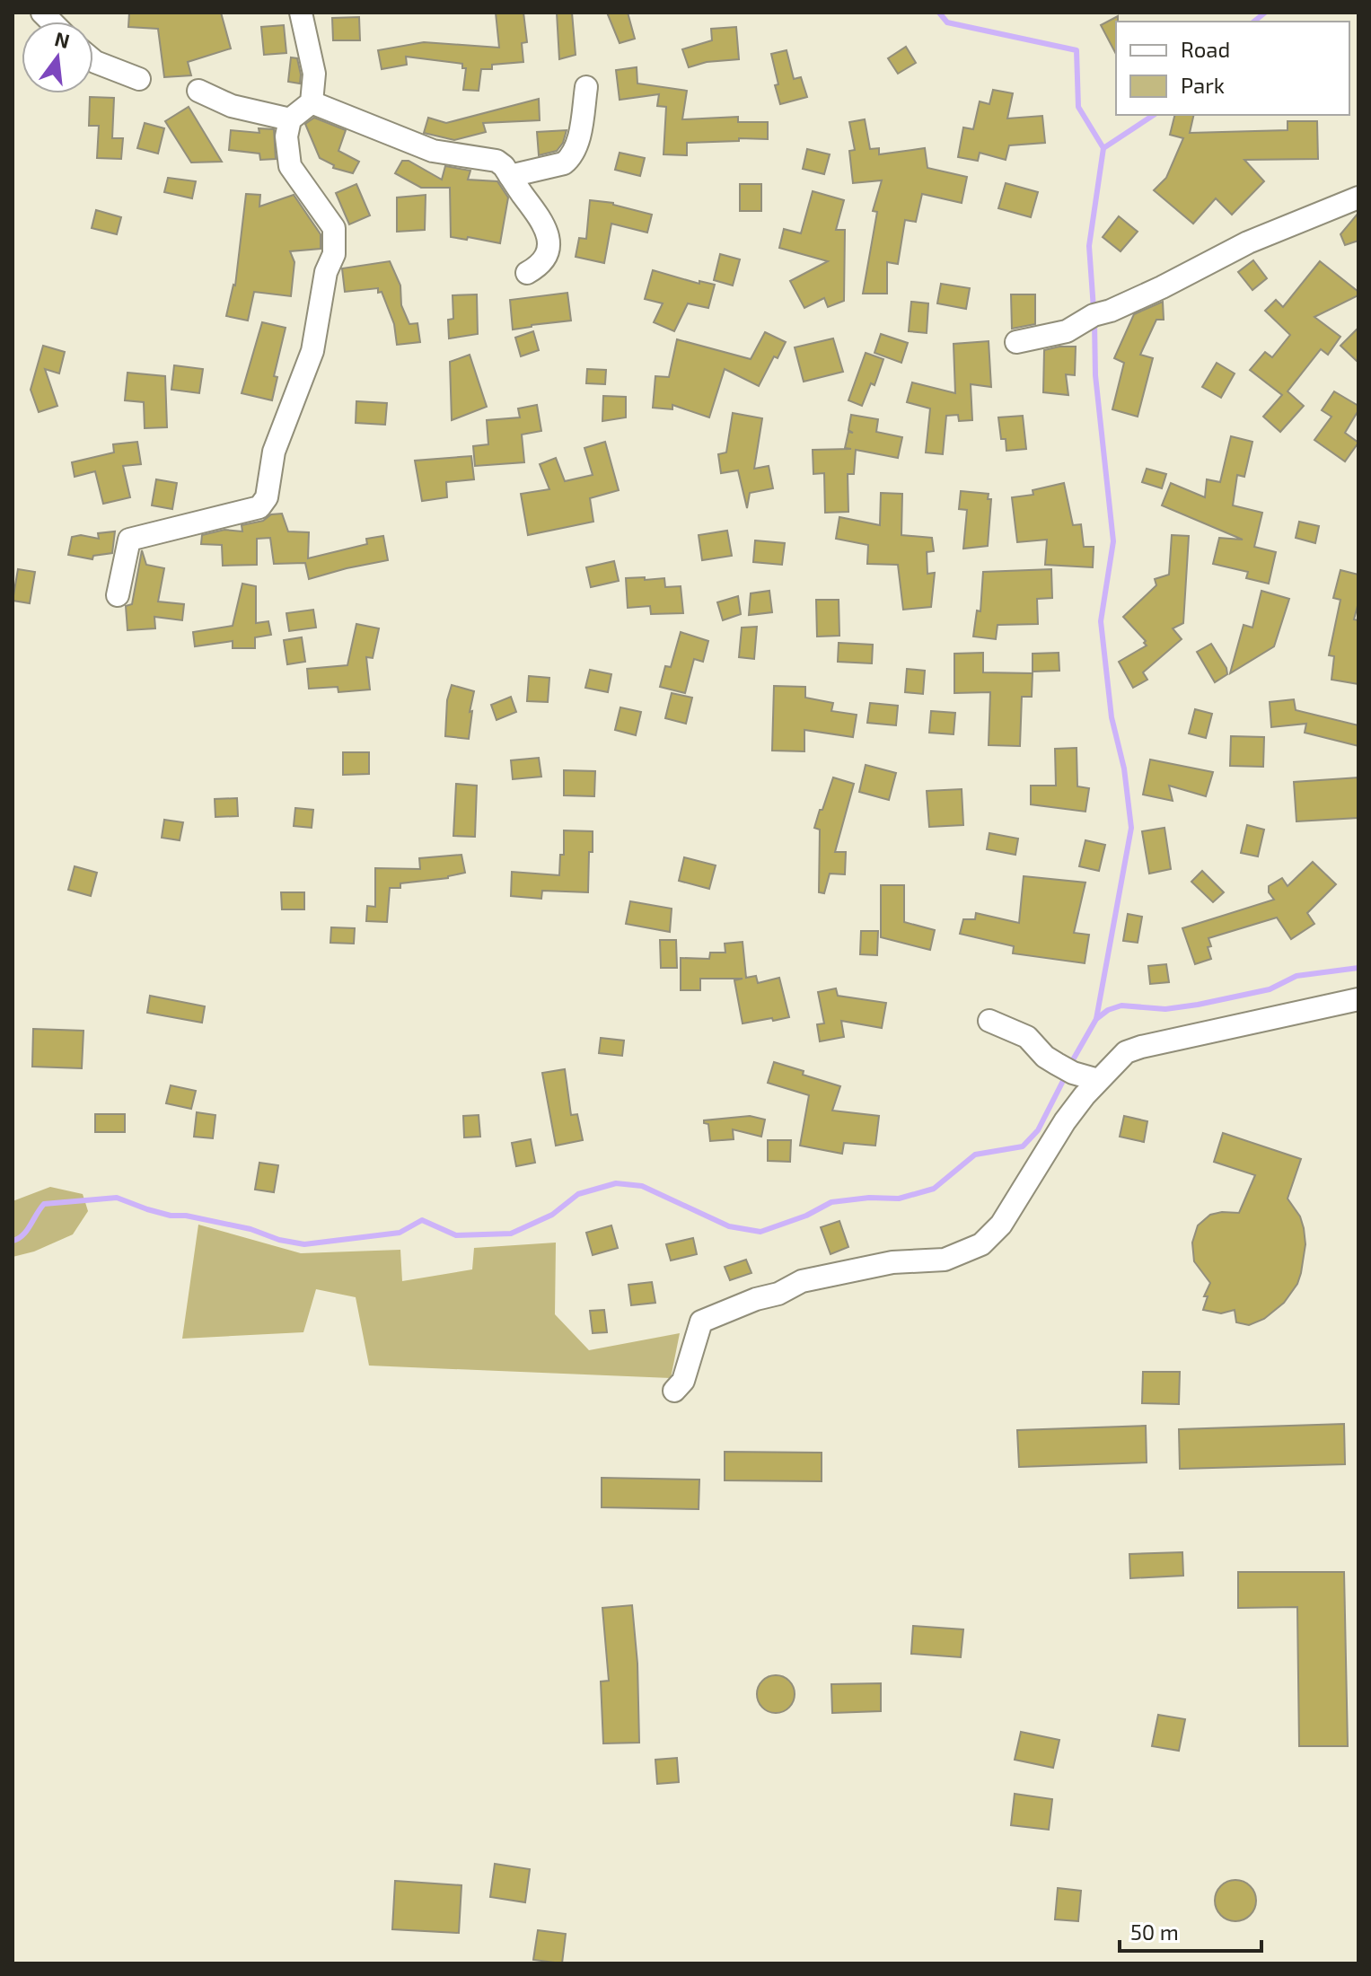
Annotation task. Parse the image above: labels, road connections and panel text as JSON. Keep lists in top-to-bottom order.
{
  "legend": ["Road", "Park"],
  "scale_bar": "50 m",
  "north": "top"
}
